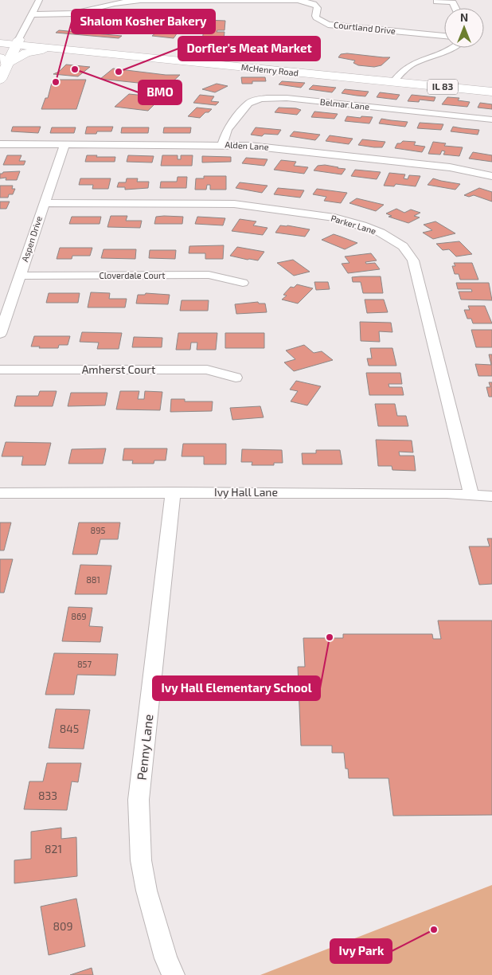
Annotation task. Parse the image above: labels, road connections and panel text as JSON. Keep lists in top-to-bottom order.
{
  "streets": {
    "main road": ["McHenry Road", "IL 83"],
    "street": [
      "Courtland Drive",
      "Belmar Lane",
      "Alden Lane",
      "Parker Lane",
      "Aspen Drive",
      "Cloverdale Court",
      "Amherst Court",
      "Ivy Hall Lane",
      "Penny Lane"
    ]
  },
  "crossings": [
    ["Belmar Lane", "Alden Lane"],
    ["Alden Lane", "Aspen Drive"],
    ["Parker Lane", "Aspen Drive"],
    ["Parker Lane", "Ivy Hall Lane"],
    ["Aspen Drive", "Cloverdale Court"],
    ["Ivy Hall Lane", "Penny Lane"]
  ],
  "places": [
    "BMO",
    "Dorfler's Meat Market",
    "Shalom Kosher Bakery",
    "Ivy Hall Elementary School",
    "Ivy Park"
  ],
  "house_numbers": [
    "895",
    "881",
    "869",
    "857",
    "845",
    "833",
    "821",
    "809"
  ],
  "north": "top"
}
